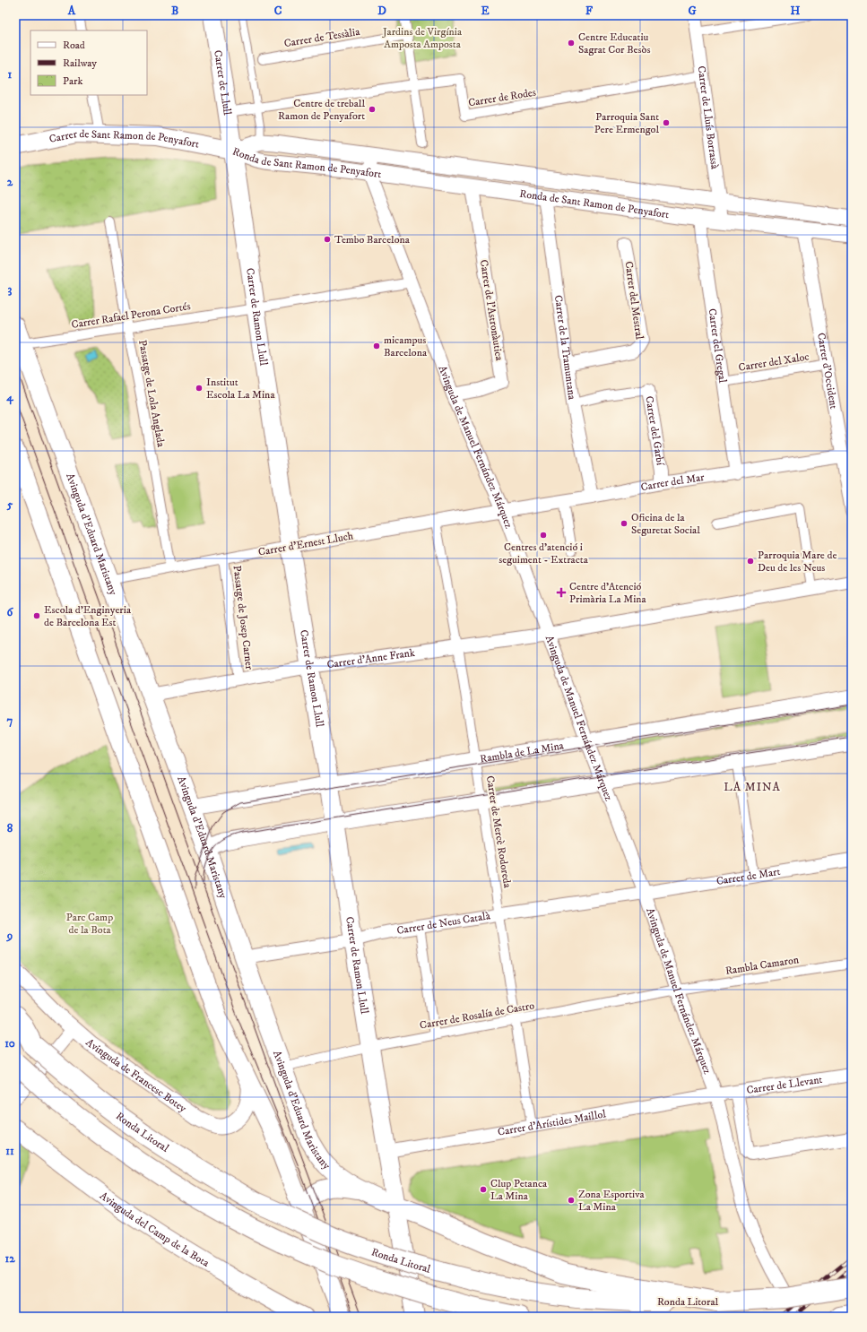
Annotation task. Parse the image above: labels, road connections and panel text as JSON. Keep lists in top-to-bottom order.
{
  "streets": {
    "highway": ["Ronda Litoral"],
    "main road": [
      "Carrer de Llull",
      "Carrer de Sant Ramon de Penyafort",
      "Carrer de Ramon Llull",
      "Avinguda d'Eduard Maristany",
      "Avinguda del Camp de la Bota"
    ],
    "street": [
      "Carrer de Tessàlia",
      "Carrer de Rodes",
      "Carrer de Lluís Borrassà",
      "Ronda de Sant Ramon de Penyafort",
      "Carrer del Mestral",
      "Carrer de l'Astronàutica",
      "Carrer Rafael Perona Cortés",
      "Carrer del Gregal",
      "Carrer de la Tramuntana",
      "Carrer del Xaloc",
      "Carrer d'Occident",
      "Passatge de Lola Anglada",
      "Carrer del Garbí",
      "Avinguda de Manuel Fernández Márquez",
      "Carrer del Mar",
      "Carrer d'Ernest Lluch",
      "Passatge de Josep Carner",
      "Carrer d'Anne Frank",
      "Rambla de La Mina",
      "Carrer de Mercè Rodoreda",
      "Carrer de Mart",
      "Carrer de Neus Català",
      "Rambla Camaron",
      "Carrer de Rosalía de Castro",
      "Avinguda de Francesc Botey",
      "Carrer de Llevant",
      "Carrer d'Arístides Maillol"
    ]
  },
  "crossings": [
    ["Carrer de Llull", "Carrer de Rodes"],
    ["Carrer de Llull", "Carrer de Sant Ramon de Penyafort"],
    ["Carrer de Llull", "Ronda de Sant Ramon de Penyafort"],
    ["Carrer de Llull", "Carrer de Ramon Llull"],
    ["Carrer de Rodes", "Carrer de Lluís Borrassà"],
    ["Carrer de Lluís Borrassà", "Ronda de Sant Ramon de Penyafort"],
    ["Carrer de Sant Ramon de Penyafort", "Ronda de Sant Ramon de Penyafort"],
    ["Carrer de Sant Ramon de Penyafort", "Carrer de Ramon Llull"],
    ["Ronda de Sant Ramon de Penyafort", "Carrer de l'Astronàutica"],
    ["Ronda de Sant Ramon de Penyafort", "Carrer de Ramon Llull"],
    ["Ronda de Sant Ramon de Penyafort", "Carrer del Gregal"],
    ["Ronda de Sant Ramon de Penyafort", "Carrer de la Tramuntana"],
    ["Ronda de Sant Ramon de Penyafort", "Carrer d'Occident"],
    ["Ronda de Sant Ramon de Penyafort", "Avinguda de Manuel Fernández Márquez"],
    ["Carrer del Mestral", "Carrer de la Tramuntana"],
    ["Carrer de l'Astronàutica", "Avinguda de Manuel Fernández Márquez"],
    ["Carrer Rafael Perona Cortés", "Carrer de Ramon Llull"],
    ["Carrer Rafael Perona Cortés", "Passatge de Lola Anglada"],
    ["Carrer Rafael Perona Cortés", "Avinguda de Manuel Fernández Márquez"],
    ["Carrer de Ramon Llull", "Avinguda d'Eduard Maristany"],
    ["Carrer de Ramon Llull", "Carrer d'Ernest Lluch"],
    ["Carrer de Ramon Llull", "Carrer d'Anne Frank"],
    ["Carrer de Ramon Llull", "Rambla de La Mina"],
    ["Carrer de Ramon Llull", "Carrer de Neus Català"],
    ["Carrer de Ramon Llull", "Carrer de Rosalía de Castro"],
    ["Carrer de Ramon Llull", "Carrer d'Arístides Maillol"],
    ["Carrer del Gregal", "Carrer del Xaloc"],
    ["Carrer del Gregal", "Carrer del Mar"],
    ["Carrer de la Tramuntana", "Carrer del Garbí"],
    ["Carrer de la Tramuntana", "Carrer del Mar"],
    ["Carrer del Xaloc", "Carrer d'Occident"],
    ["Carrer d'Occident", "Carrer del Mar"],
    ["Passatge de Lola Anglada", "Carrer d'Ernest Lluch"],
    ["Carrer del Garbí", "Carrer del Mar"],
    ["Avinguda de Manuel Fernández Márquez", "Carrer del Mar"],
    ["Avinguda de Manuel Fernández Márquez", "Carrer d'Ernest Lluch"],
    ["Avinguda de Manuel Fernández Márquez", "Carrer d'Anne Frank"],
    ["Avinguda de Manuel Fernández Márquez", "Rambla de La Mina"],
    ["Avinguda de Manuel Fernández Márquez", "Carrer de Mart"],
    ["Avinguda de Manuel Fernández Márquez", "Carrer de Neus Català"],
    ["Avinguda de Manuel Fernández Márquez", "Rambla Camaron"],
    ["Avinguda de Manuel Fernández Márquez", "Carrer de Rosalía de Castro"],
    ["Avinguda de Manuel Fernández Márquez", "Carrer de Llevant"],
    ["Avinguda de Manuel Fernández Márquez", "Carrer d'Arístides Maillol"],
    ["Carrer del Mar", "Carrer d'Ernest Lluch"],
    ["Avinguda d'Eduard Maristany", "Carrer d'Ernest Lluch"],
    ["Avinguda d'Eduard Maristany", "Carrer d'Anne Frank"],
    ["Avinguda d'Eduard Maristany", "Rambla de La Mina"],
    ["Avinguda d'Eduard Maristany", "Carrer de Neus Català"],
    ["Avinguda d'Eduard Maristany", "Carrer de Rosalía de Castro"],
    ["Carrer d'Ernest Lluch", "Passatge de Josep Carner"],
    ["Carrer d'Ernest Lluch", "Carrer de Mercè Rodoreda"],
    ["Passatge de Josep Carner", "Carrer d'Anne Frank"],
    ["Carrer d'Anne Frank", "Carrer de Mercè Rodoreda"],
    ["Rambla de La Mina", "Carrer de Mercè Rodoreda"],
    ["Carrer de Mercè Rodoreda", "Carrer de Neus Català"],
    ["Carrer de Mercè Rodoreda", "Carrer de Rosalía de Castro"],
    ["Carrer de Mercè Rodoreda", "Carrer d'Arístides Maillol"],
    ["Carrer de Mart", "Carrer de Neus Català"],
    ["Rambla Camaron", "Carrer de Rosalía de Castro"],
    ["Carrer de Llevant", "Carrer d'Arístides Maillol"]
  ],
  "districts": ["LA MINA"],
  "parks": ["Jardins de Virgínia Amposta Amposta", "Parc Camp de la Bota"],
  "places": {
    "other": [
      "Centre Educatiu Sagrat Cor Besòs",
      "Centre de treball Ramon de Penyafort",
      "Parroquia Sant Pere Ermengol",
      "Tembo Barcelona",
      "micampus Barcelona",
      "Institut Escola La Mina",
      "Oficina de la Seguretat Social",
      "Centres d’atenció i seguiment - Extracta",
      "Parroquia Mare de Deu de les Neus",
      "Escola d'Enginyeria de Barcelona Est",
      "Clup Petanca La Mina",
      "Zona Esportiva La Mina"
    ],
    "health": ["Centre d'Atenció Primària La Mina"]
  },
  "legend": ["Road", "Railway", "Park"],
  "grid": {
    "columns": [
      "A",
      "B",
      "C",
      "D",
      "E",
      "F",
      "G",
      "H"
    ],
    "rows": [
      "1",
      "2",
      "3",
      "4",
      "5",
      "6",
      "7",
      "8",
      "9",
      "10",
      "11",
      "12"
    ]
  }
}
